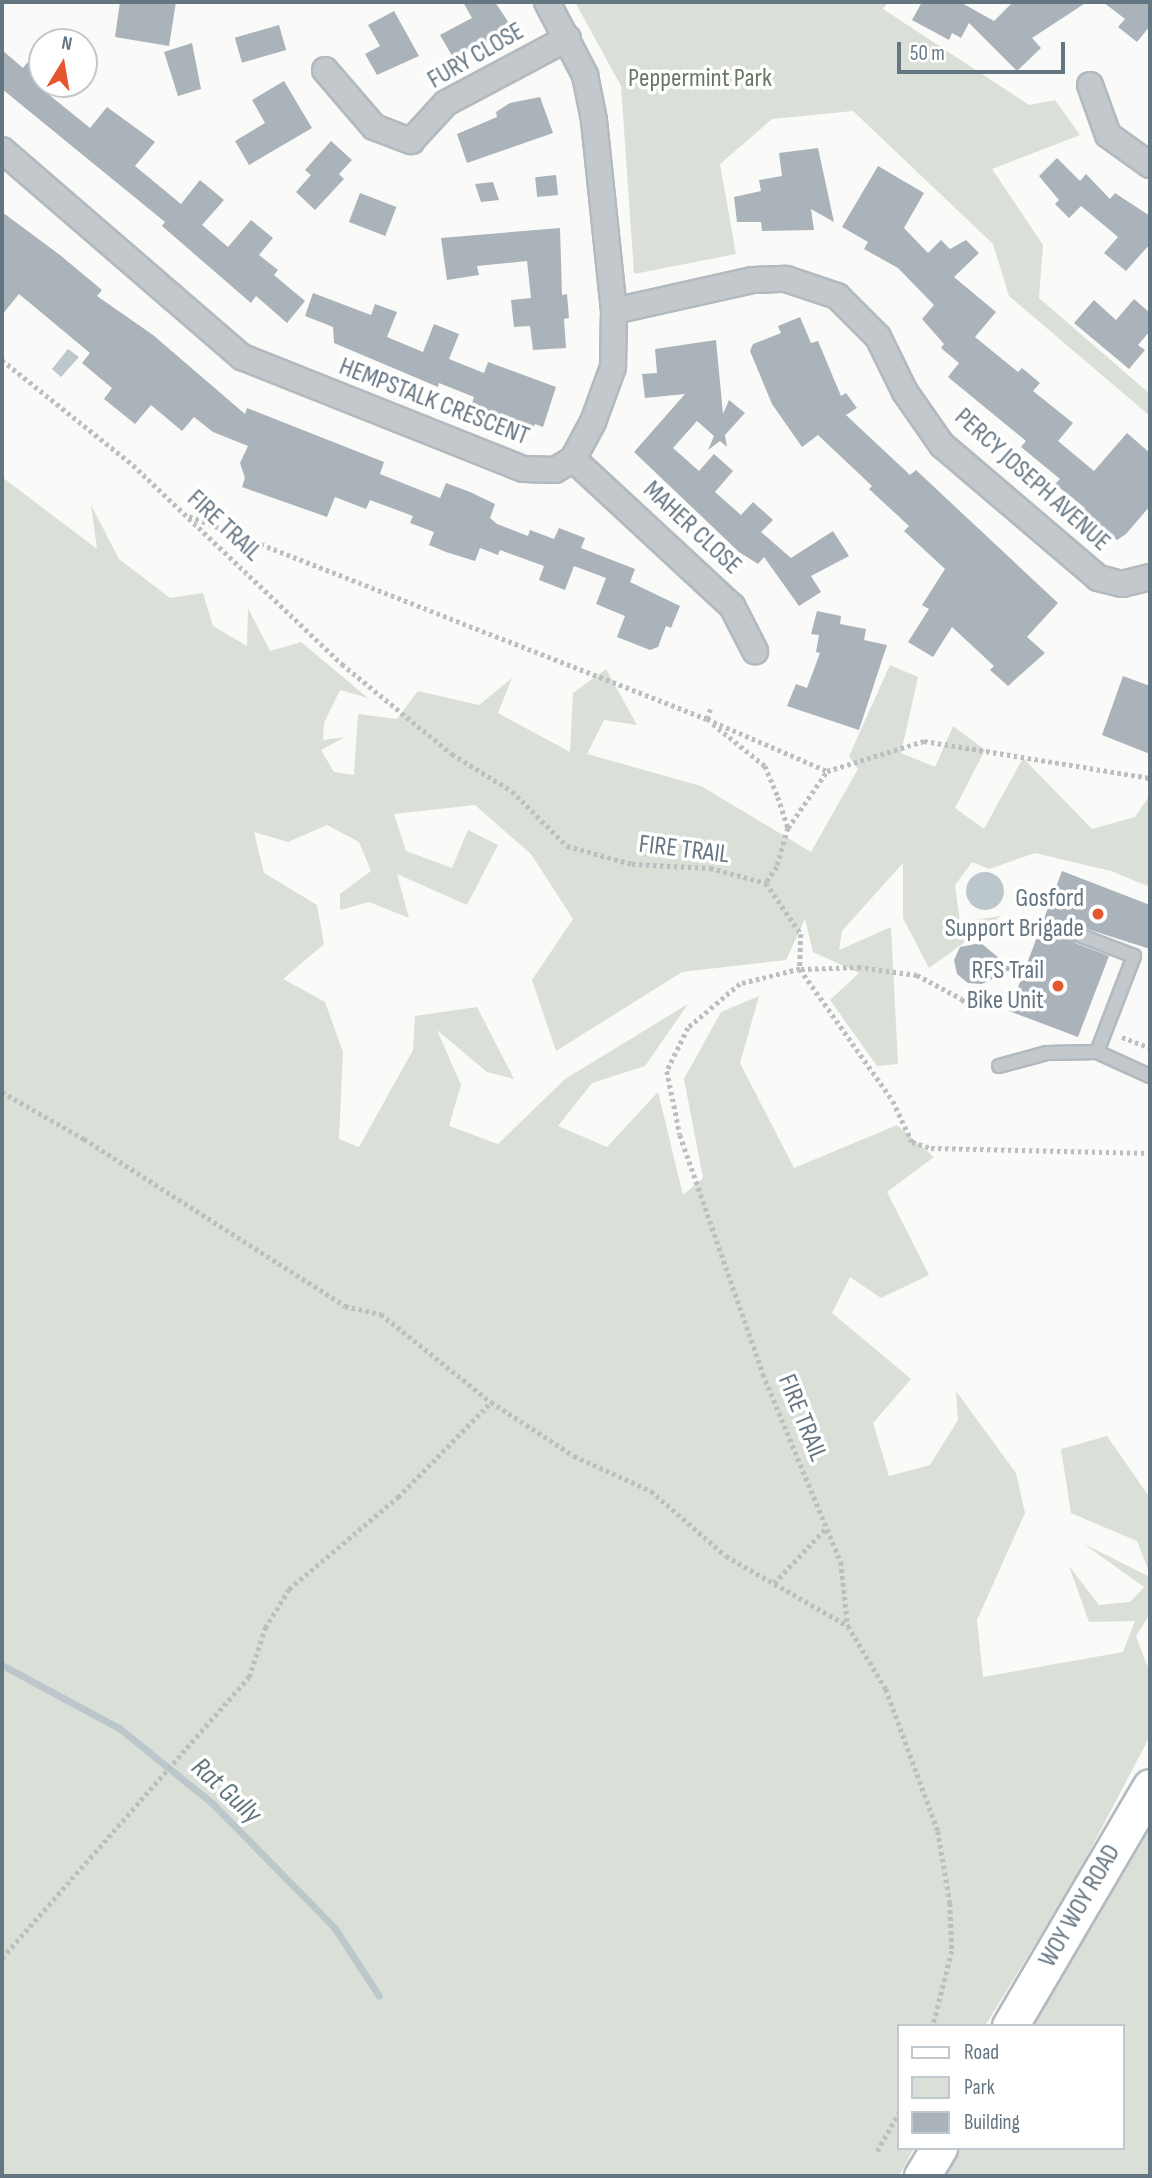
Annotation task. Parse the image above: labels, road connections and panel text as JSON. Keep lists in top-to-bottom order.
{
  "streets": {
    "main road": ["WOY WOY ROAD"],
    "street": [
      "FURY CLOSE",
      "HEMPSTALK CRESCENT",
      "PERCY JOSEPH AVENUE",
      "MAHER CLOSE"
    ],
    "path": ["FIRE TRAIL"]
  },
  "crossings": [
    ["HEMPSTALK CRESCENT", "MAHER CLOSE"]
  ],
  "water": ["Rat Gully"],
  "parks": ["Peppermint Park"],
  "places": ["Gosford Support Brigade", "RFS Trail Bike Unit"],
  "legend": ["Road", "Park", "Building"],
  "scale_bar": "50 m",
  "north": "top"
}
